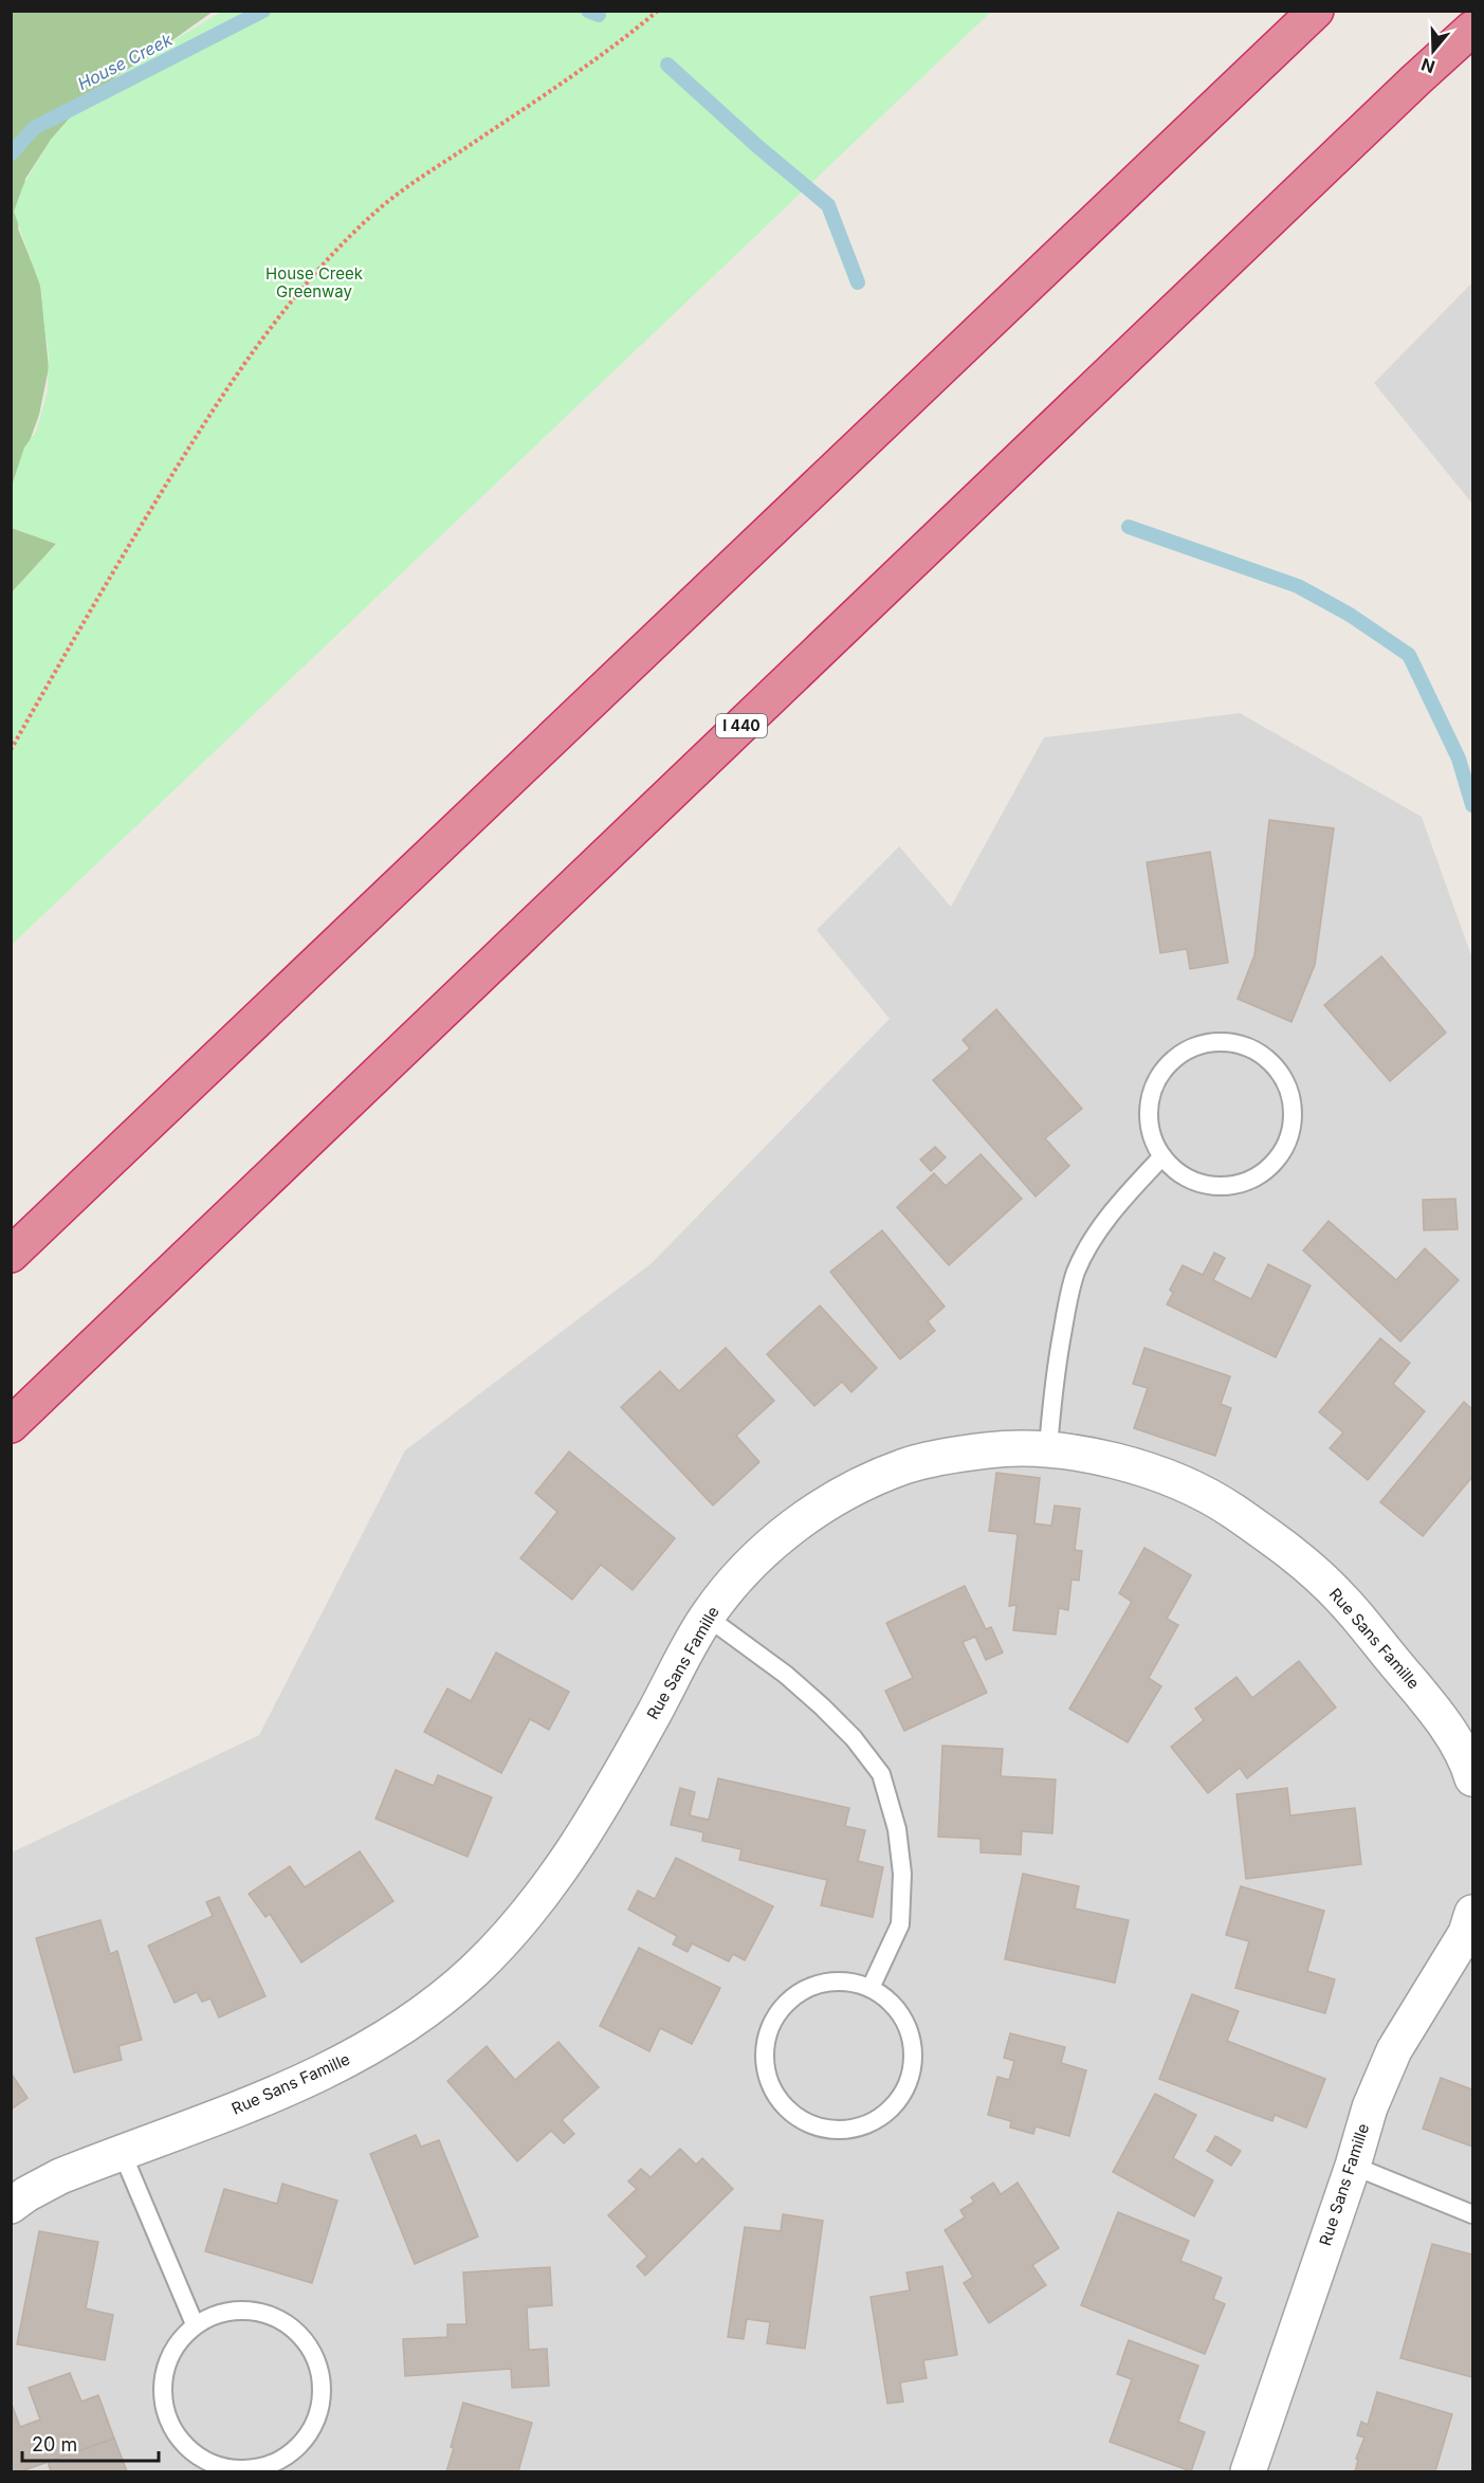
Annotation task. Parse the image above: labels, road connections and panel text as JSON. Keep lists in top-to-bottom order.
{
  "streets": {
    "highway": ["I 440"],
    "street": ["Rue Sans Famille"]
  },
  "water": ["House Creek"],
  "parks": ["House Creek Greenway"],
  "scale_bar": "20 m",
  "north": "bottom"
}
